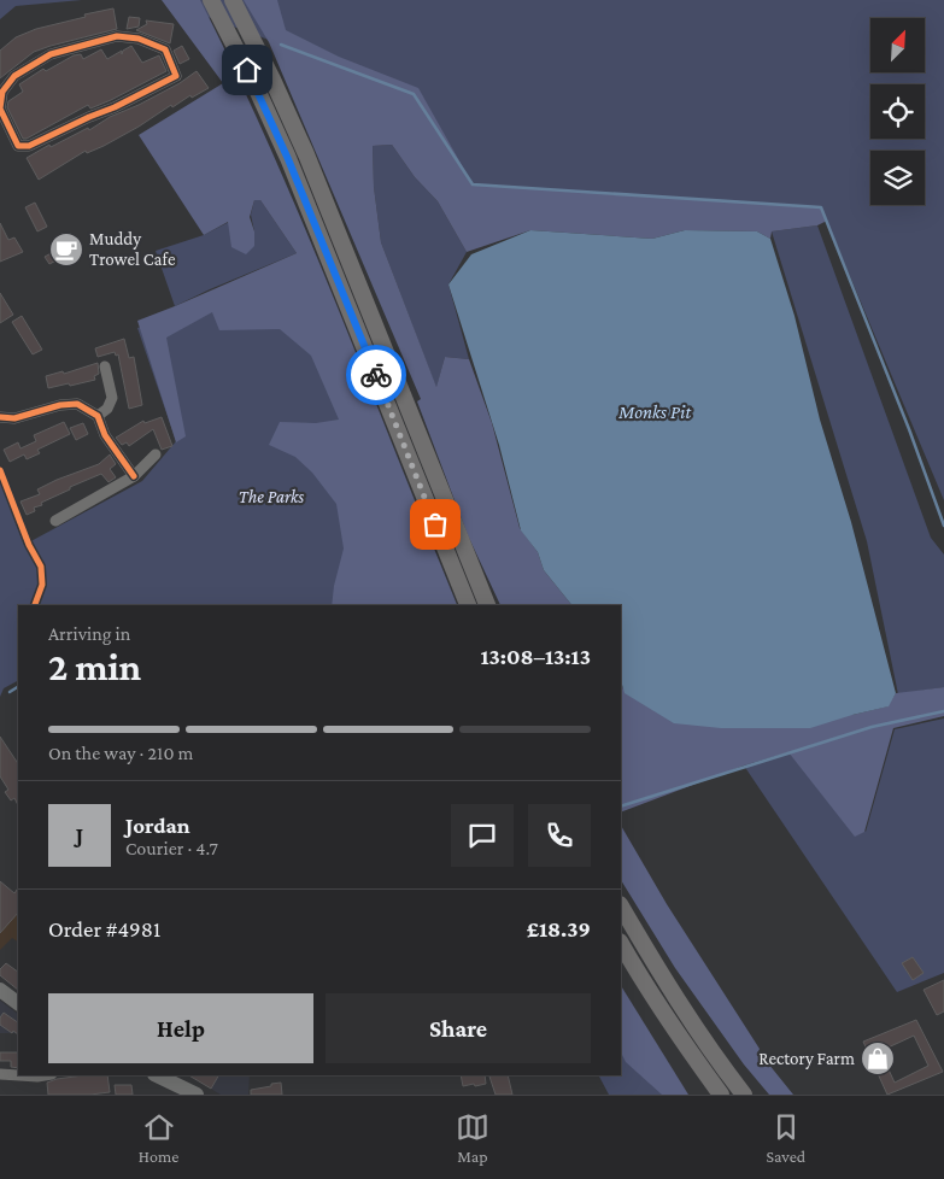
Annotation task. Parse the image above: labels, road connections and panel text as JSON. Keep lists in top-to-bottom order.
{
  "water": ["Monks Pit"],
  "parks": ["The Parks"],
  "places": {
    "cafe": ["Muddy Trowel Cafe"],
    "shop": ["Rectory Farm"]
  },
  "north": "top right",
  "page": {
    "heading": ["2 min", "Arriving in", "13:08–13:13"],
    "panel": [
      "Jordan",
      "Courier · 4.7",
      "Order #4981",
      "£18.39"
    ],
    "bar": "On the way · 210 m",
    "round": "J",
    "buttons": ["Help", "Share"],
    "tabs": ["Home", "Map", "Saved"]
  }
}
